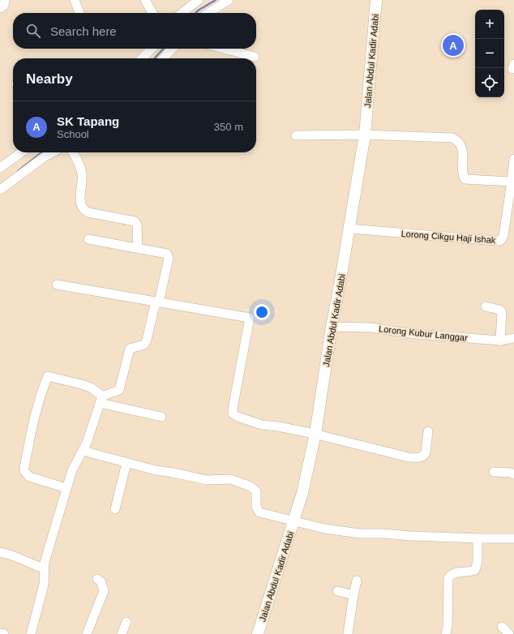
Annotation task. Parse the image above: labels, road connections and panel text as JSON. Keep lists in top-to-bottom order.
{
  "streets": {
    "main road": ["Jalan Abdul Kadir Adabi"],
    "street": ["Lorong Cikgu Haji Ishak", "Lorong Kubur Langgar"]
  },
  "crossings": [
    ["Jalan Abdul Kadir Adabi", "Lorong Cikgu Haji Ishak"],
    ["Jalan Abdul Kadir Adabi", "Lorong Kubur Langgar"]
  ],
  "page": {
    "map_buttons": ["+", "−"],
    "search": "Search here",
    "pins": "A",
    "heading": "Nearby",
    "list": [
      {
        "mark": "A",
        "name": "SK Tapang",
        "note": "School",
        "value": "350 m"
      }
    ]
  }
}
